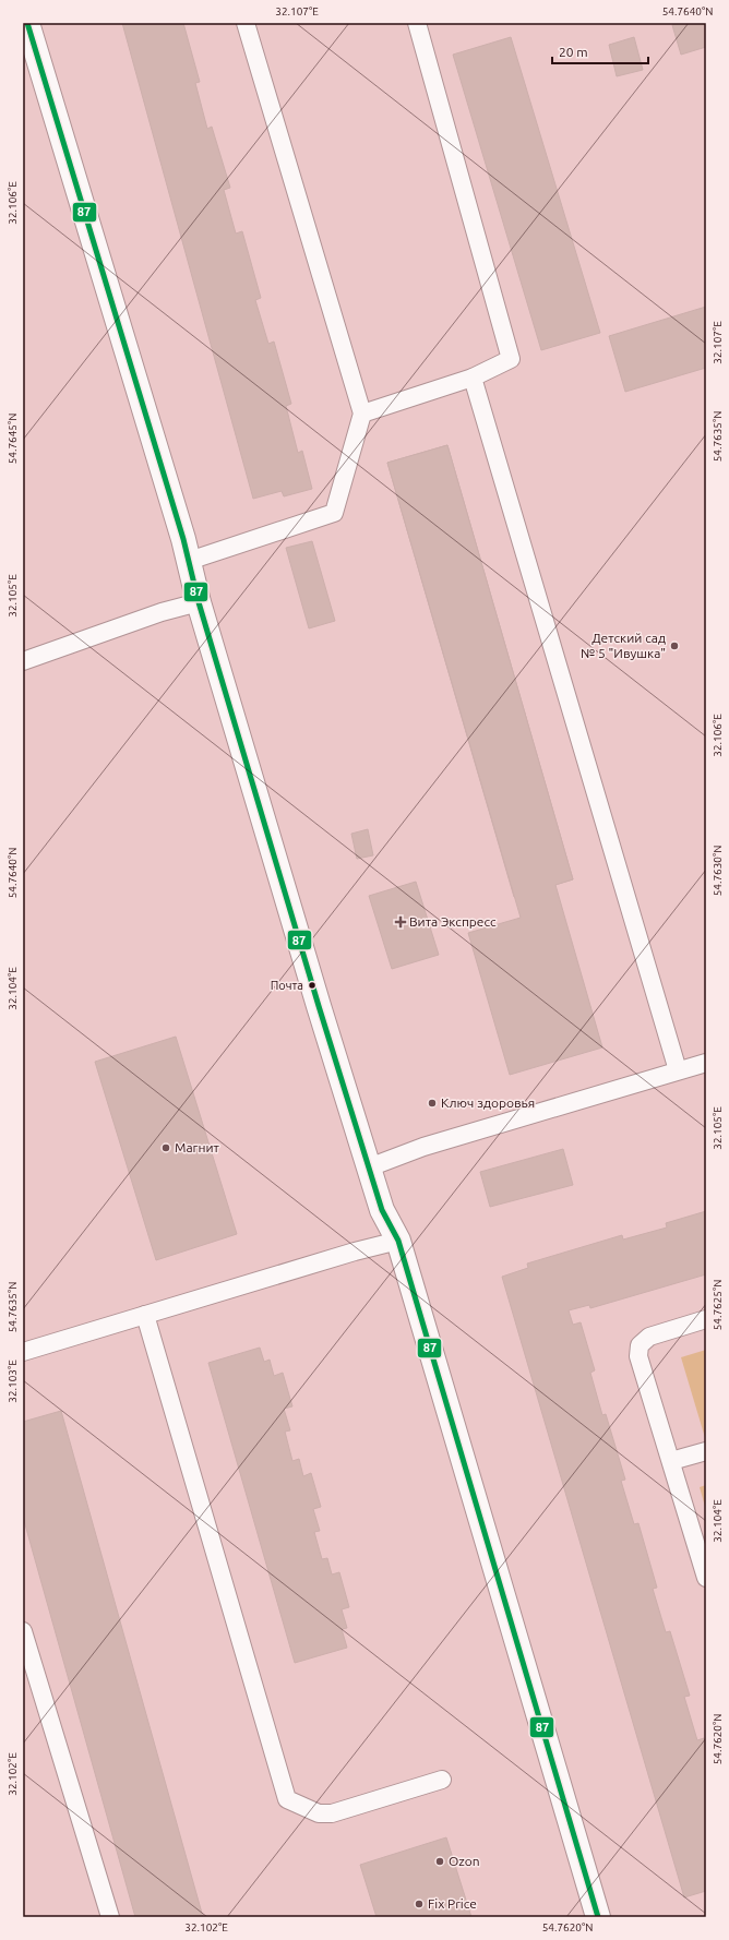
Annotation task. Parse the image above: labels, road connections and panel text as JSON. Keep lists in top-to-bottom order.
{
  "places": {
    "other": [
      "Детский сад № 5 \"Ивушка\"",
      "Почта",
      "Ключ здоровья",
      "Магнит",
      "Ozon",
      "Fix Price"
    ],
    "health": ["Вита Экспресс"]
  },
  "lines": ["transit line 87"],
  "scale_bar": "20 m",
  "coordinates": [
    "32.107°E",
    "54.7640°N",
    "32.106°E",
    "54.7635°N",
    "54.7645°N",
    "32.105°E",
    "54.7630°N",
    "32.104°E",
    "54.7625°N",
    "32.103°E",
    "54.7620°N",
    "32.102°E"
  ]
}
